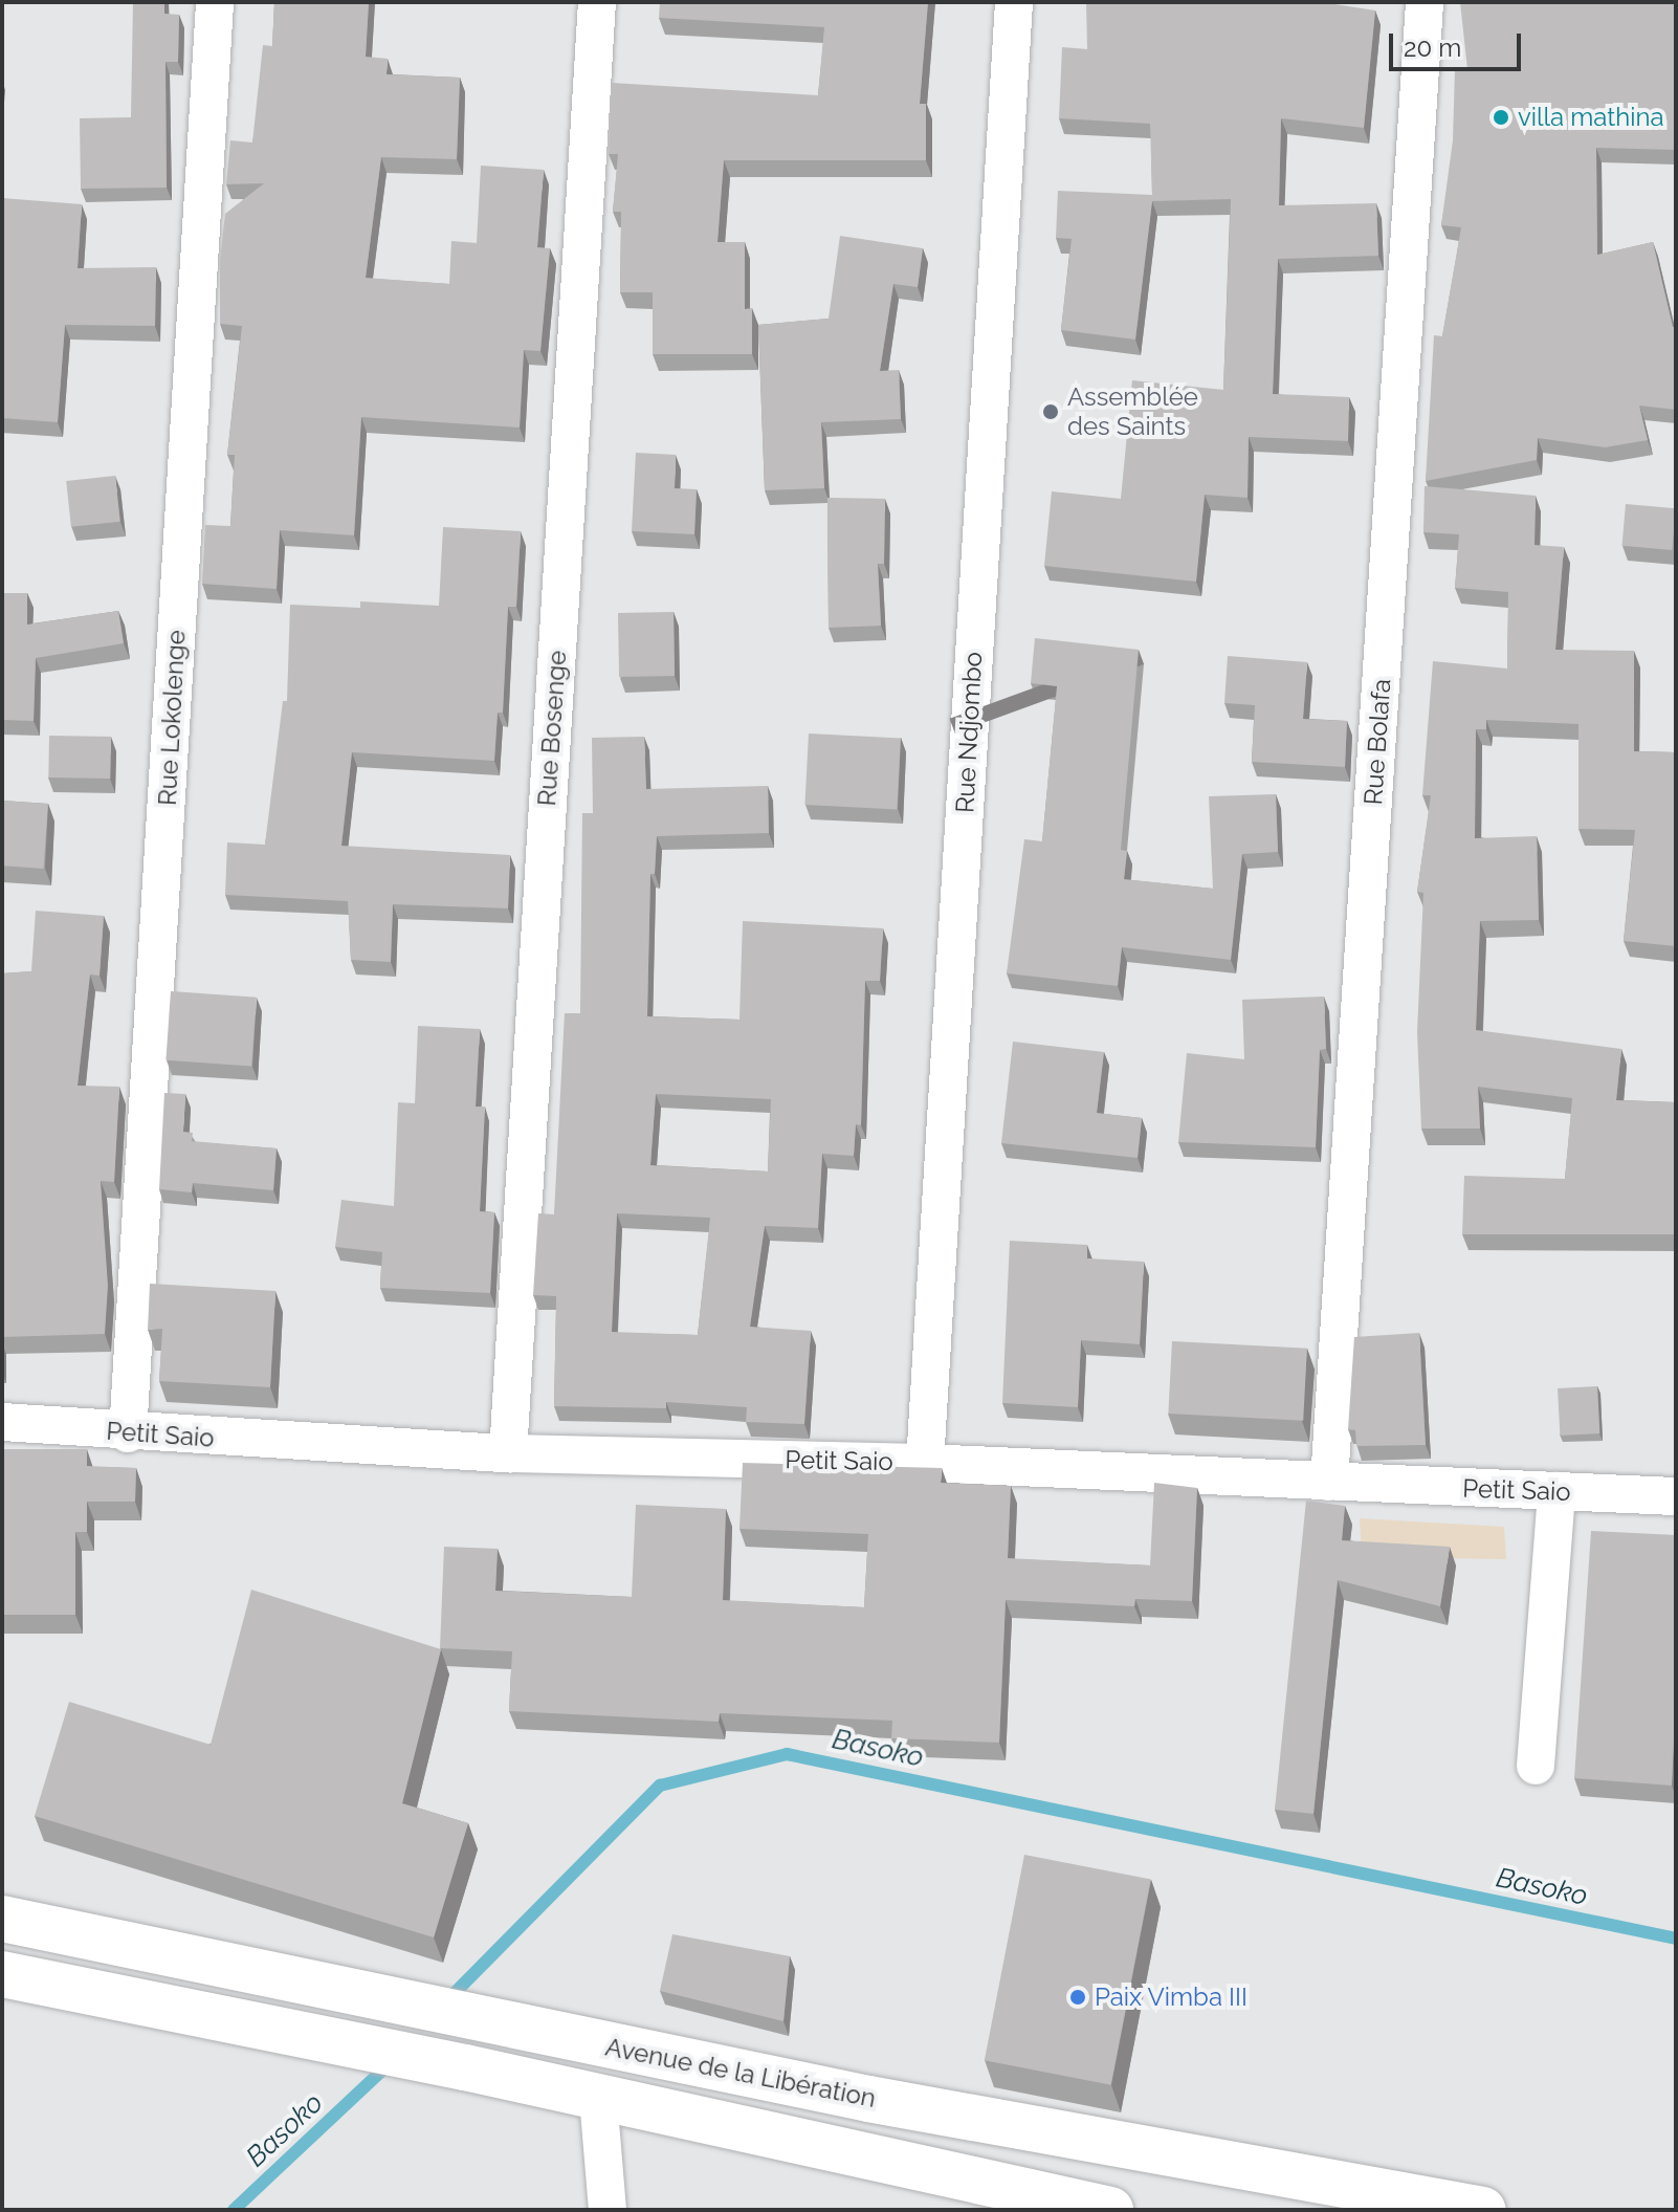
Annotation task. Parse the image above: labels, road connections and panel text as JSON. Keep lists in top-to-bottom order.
{
  "streets": {
    "highway": ["Avenue de la Libération"],
    "street": [
      "Rue Lokolenge",
      "Rue Bosenge",
      "Rue Ndjombo",
      "Rue Bolafa",
      "Petit Saio"
    ]
  },
  "crossings": [
    ["Rue Lokolenge", "Petit Saio"],
    ["Rue Bosenge", "Petit Saio"],
    ["Rue Ndjombo", "Petit Saio"],
    ["Rue Bolafa", "Petit Saio"]
  ],
  "water": ["Basoko"],
  "places": ["villa mathina", "Assemblée des Saints", "Paix Vimba III"],
  "scale_bar": "20 m"
}
